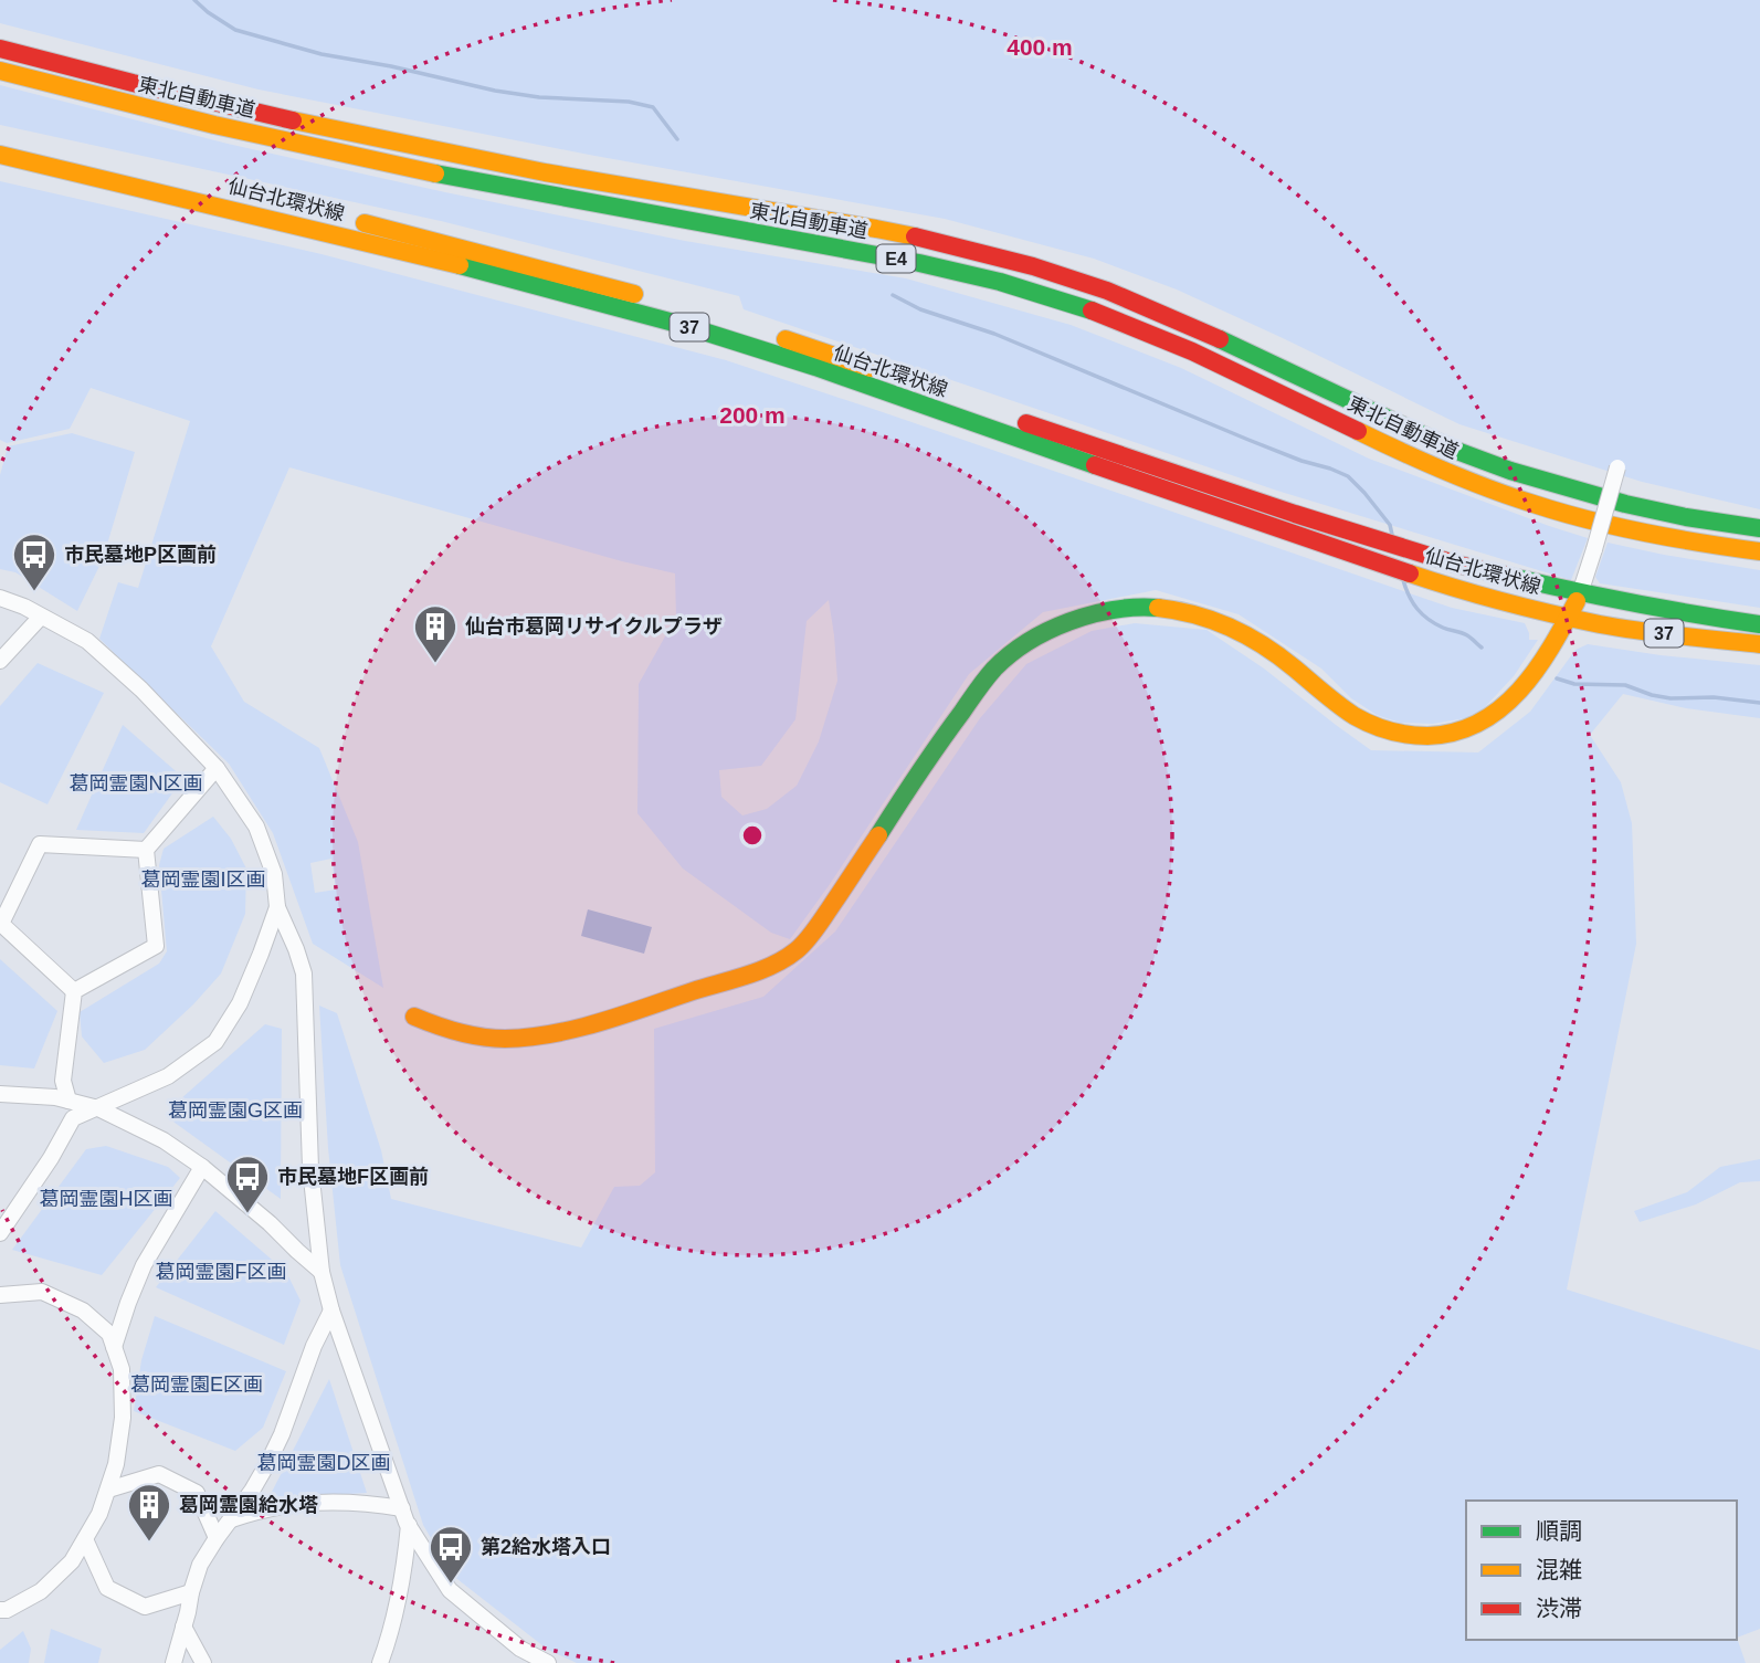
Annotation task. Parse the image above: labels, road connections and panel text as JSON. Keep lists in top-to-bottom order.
{
  "streets": {
    "main road": [
      "東北自動車道",
      "仙台北環状線",
      "E4",
      "37"
    ]
  },
  "parks": [
    "葛岡霊園N区画",
    "葛岡霊園I区画",
    "葛岡霊園G区画",
    "葛岡霊園H区画",
    "葛岡霊園F区画",
    "葛岡霊園E区画",
    "葛岡霊園D区画"
  ],
  "places": {
    "bus stop": ["市民墓地P区画前", "市民墓地F区画前", "第2給水塔入口"],
    "building": ["仙台市葛岡リサイクルプラザ", "葛岡霊園給水塔"]
  },
  "legend": ["順調", "混雑", "渋滞"],
  "rings": ["400 m", "200 m"]
}
